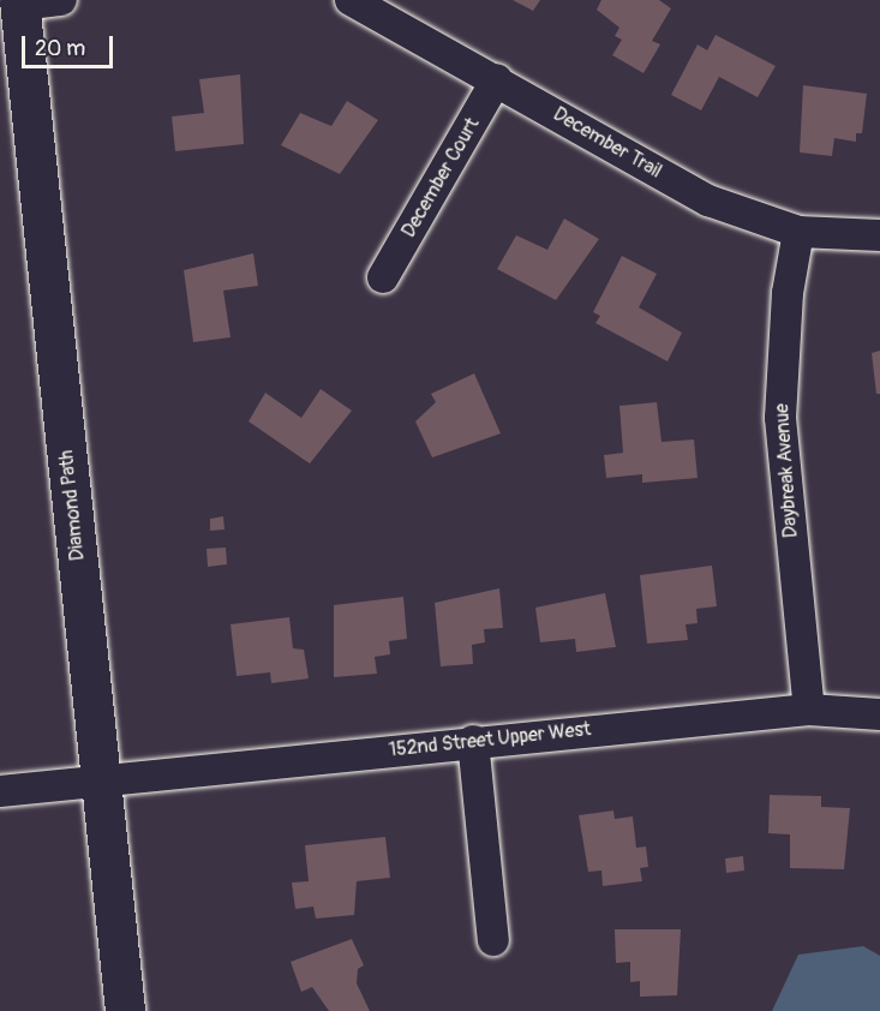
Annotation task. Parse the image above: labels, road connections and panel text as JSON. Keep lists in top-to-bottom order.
{
  "streets": {
    "street": [
      "December Trail",
      "December Court",
      "Daybreak Avenue",
      "Diamond Path",
      "152nd Street Upper West"
    ]
  },
  "crossings": [
    ["December Trail", "December Court"],
    ["December Trail", "Daybreak Avenue"],
    ["Daybreak Avenue", "152nd Street Upper West"],
    ["Diamond Path", "152nd Street Upper West"]
  ],
  "scale_bar": "20 m"
}
